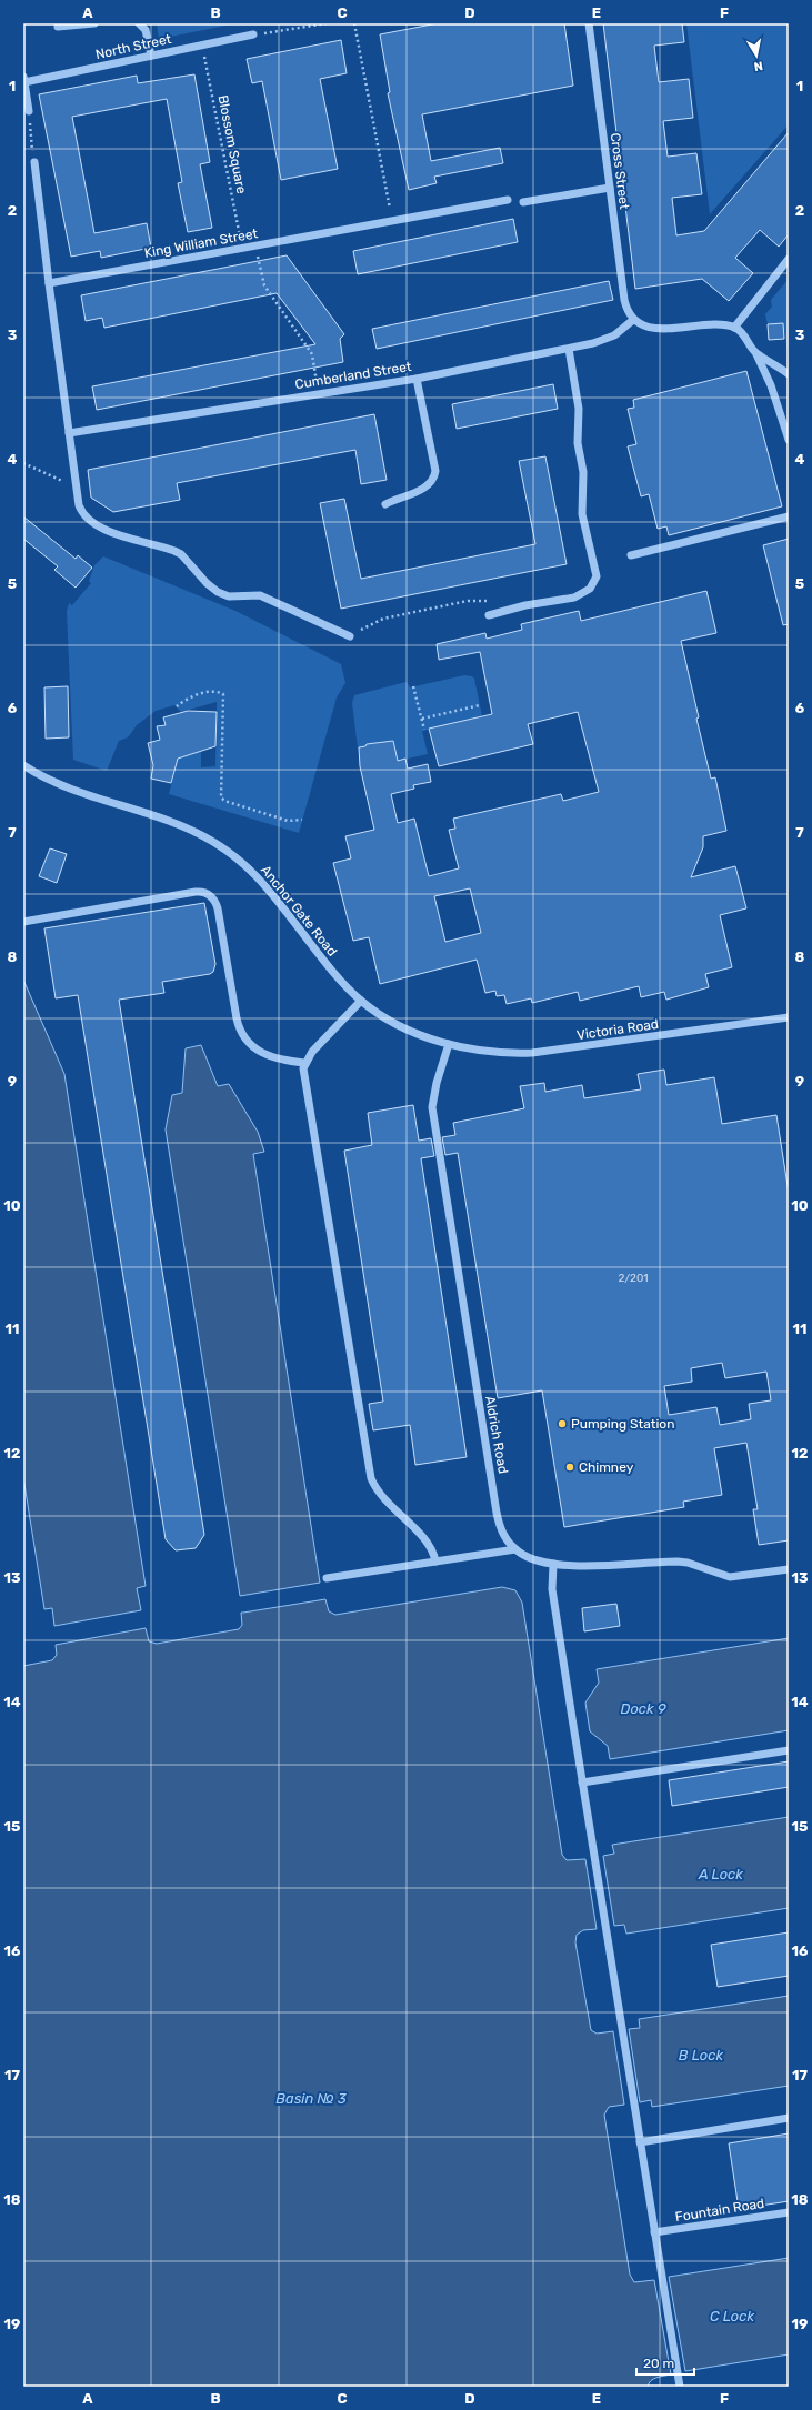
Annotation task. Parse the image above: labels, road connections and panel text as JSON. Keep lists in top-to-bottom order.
{
  "streets": {
    "street": [
      "North Street",
      "Cross Street",
      "King William Street",
      "Cumberland Street",
      "Anchor Gate Road",
      "Victoria Road",
      "Aldrich Road",
      "Fountain Road"
    ],
    "path": ["Blossom Square"]
  },
  "crossings": [
    ["North Street", "Blossom Square"],
    ["Blossom Square", "King William Street"],
    ["Cross Street", "Cumberland Street"],
    ["Anchor Gate Road", "Victoria Road"],
    ["Anchor Gate Road", "Aldrich Road"],
    ["Victoria Road", "Aldrich Road"]
  ],
  "water": [
    "Dock 9",
    "A Lock",
    "B Lock",
    "Basin № 3",
    "C Lock"
  ],
  "places": ["Pumping Station", "Chimney"],
  "house_numbers": ["2/201"],
  "scale_bar": "20 m",
  "north": "bottom",
  "grid": {
    "columns": [
      "A",
      "B",
      "C",
      "D",
      "E",
      "F"
    ],
    "rows": [
      "1",
      "2",
      "3",
      "4",
      "5",
      "6",
      "7",
      "8",
      "9",
      "10",
      "11",
      "12",
      "13",
      "14",
      "15",
      "16",
      "17",
      "18",
      "19"
    ]
  }
}
